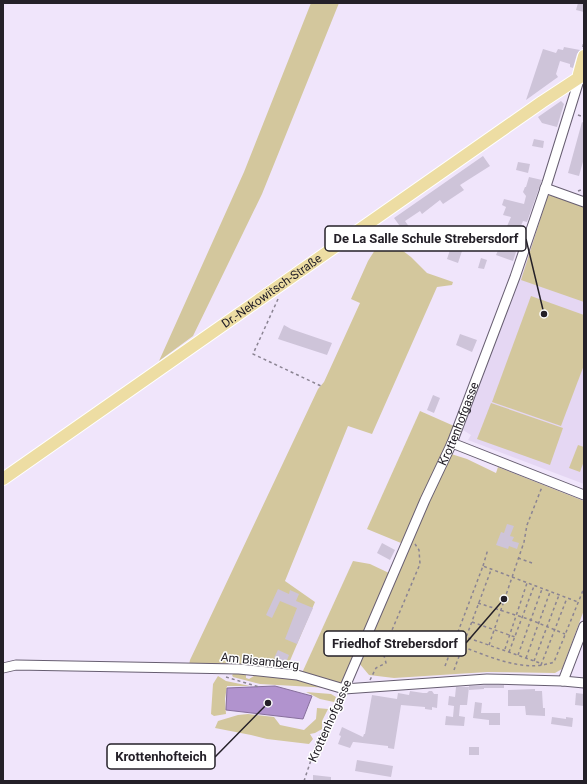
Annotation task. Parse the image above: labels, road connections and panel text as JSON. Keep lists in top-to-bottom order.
{
  "streets": {
    "main road": ["Dr.-Nekowitsch-Straße", "Krottenhofgasse"],
    "street": ["Am Bisamberg"]
  },
  "crossings": [
    ["Dr.-Nekowitsch-Straße", "Krottenhofgasse"],
    ["Krottenhofgasse", "Am Bisamberg"]
  ],
  "places": ["De La Salle Schule Strebersdorf", "Friedhof Strebersdorf", "Krottenhofteich"]
}
